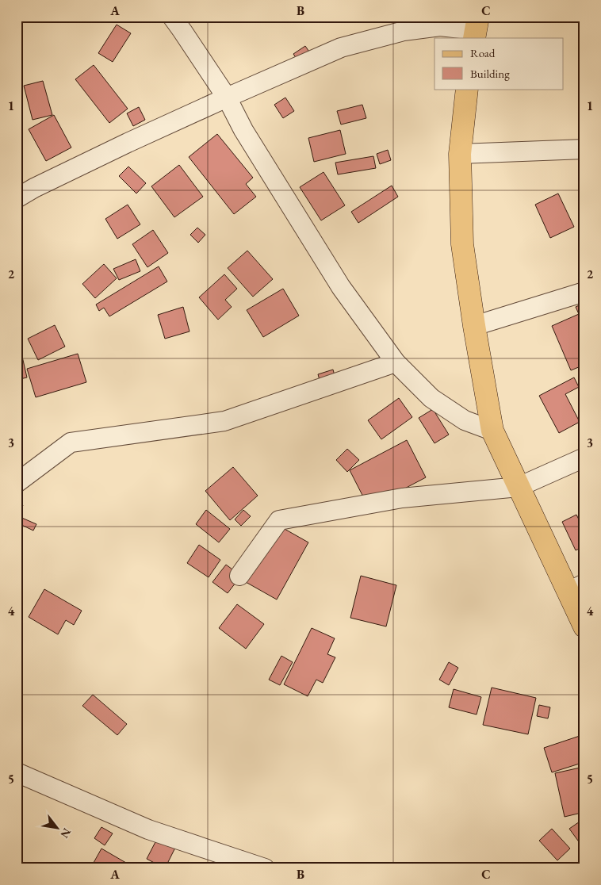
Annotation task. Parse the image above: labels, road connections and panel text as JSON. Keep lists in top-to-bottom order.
{
  "legend": ["Road", "Building"],
  "north": "bottom right",
  "grid": {
    "columns": ["A", "B", "C"],
    "rows": [
      "1",
      "2",
      "3",
      "4",
      "5"
    ]
  }
}
